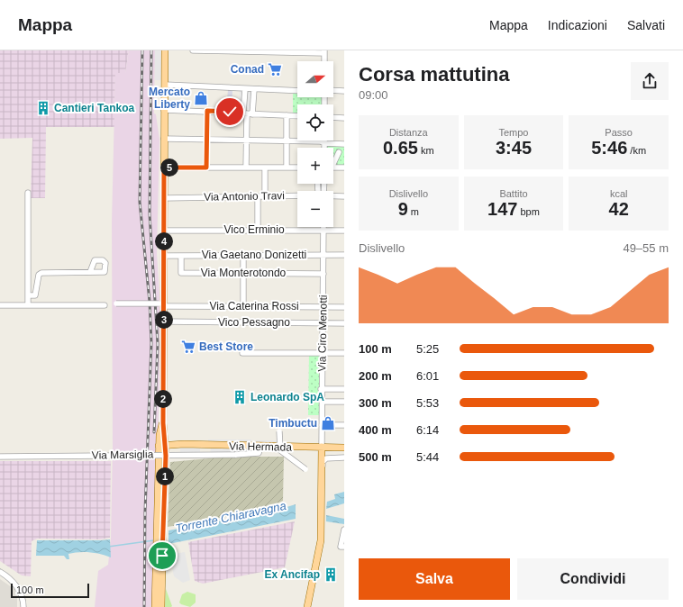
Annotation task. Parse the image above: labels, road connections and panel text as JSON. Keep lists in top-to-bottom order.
{
  "streets": {
    "main road": ["Via Hermada"],
    "street": [
      "Via Antonio Travi",
      "Vico Erminio",
      "Via Gaetano Donizetti",
      "Via Monterotondo",
      "Via Caterina Rossi",
      "Vico Pessagno",
      "Via Ciro Menotti",
      "Via Marsiglia"
    ]
  },
  "crossings": [
    ["Vico Erminio", "Via Ciro Menotti"],
    ["Via Gaetano Donizetti", "Via Monterotondo"],
    ["Via Gaetano Donizetti", "Via Ciro Menotti"],
    ["Via Monterotondo", "Via Ciro Menotti"],
    ["Via Caterina Rossi", "Via Ciro Menotti"],
    ["Vico Pessagno", "Via Ciro Menotti"],
    ["Via Ciro Menotti", "Via Hermada"],
    ["Via Hermada", "Via Marsiglia"]
  ],
  "water": ["Torrente Chiaravagna"],
  "places": {
    "supermarket": ["Conad", "Best Store"],
    "shop": ["Mercato Liberty", "Timbuctu"],
    "building": ["Cantieri Tankoa", "Leonardo SpA", "Ex Ancifap"]
  },
  "scale_bar": "100 m",
  "north": "right",
  "page": {
    "header": "Mappa",
    "nav": ["Mappa", "Indicazioni", "Salvati"],
    "heading": ["Corsa mattutina", "09:00"],
    "map_buttons": ["+", "−"],
    "stats": [
      ["Distanza", "0.65 km"],
      ["Tempo", "3:45"],
      ["Passo", "5:46 /km"],
      ["Dislivello", "9 m"],
      ["Battito", "147 bpm"],
      ["kcal", "42"]
    ],
    "pins": [
      "5",
      "4",
      "3",
      "2",
      "1"
    ],
    "chart": ["Dislivello", "49–55 m"],
    "list": [
      {
        "name": "100 m",
        "note": "5:25"
      },
      {
        "name": "200 m",
        "note": "6:01"
      },
      {
        "name": "300 m",
        "note": "5:53"
      },
      {
        "name": "400 m",
        "note": "6:14"
      },
      {
        "name": "500 m",
        "note": "5:44"
      }
    ],
    "buttons": ["Salva", "Condividi"],
    "scale": "100 m"
  }
}
